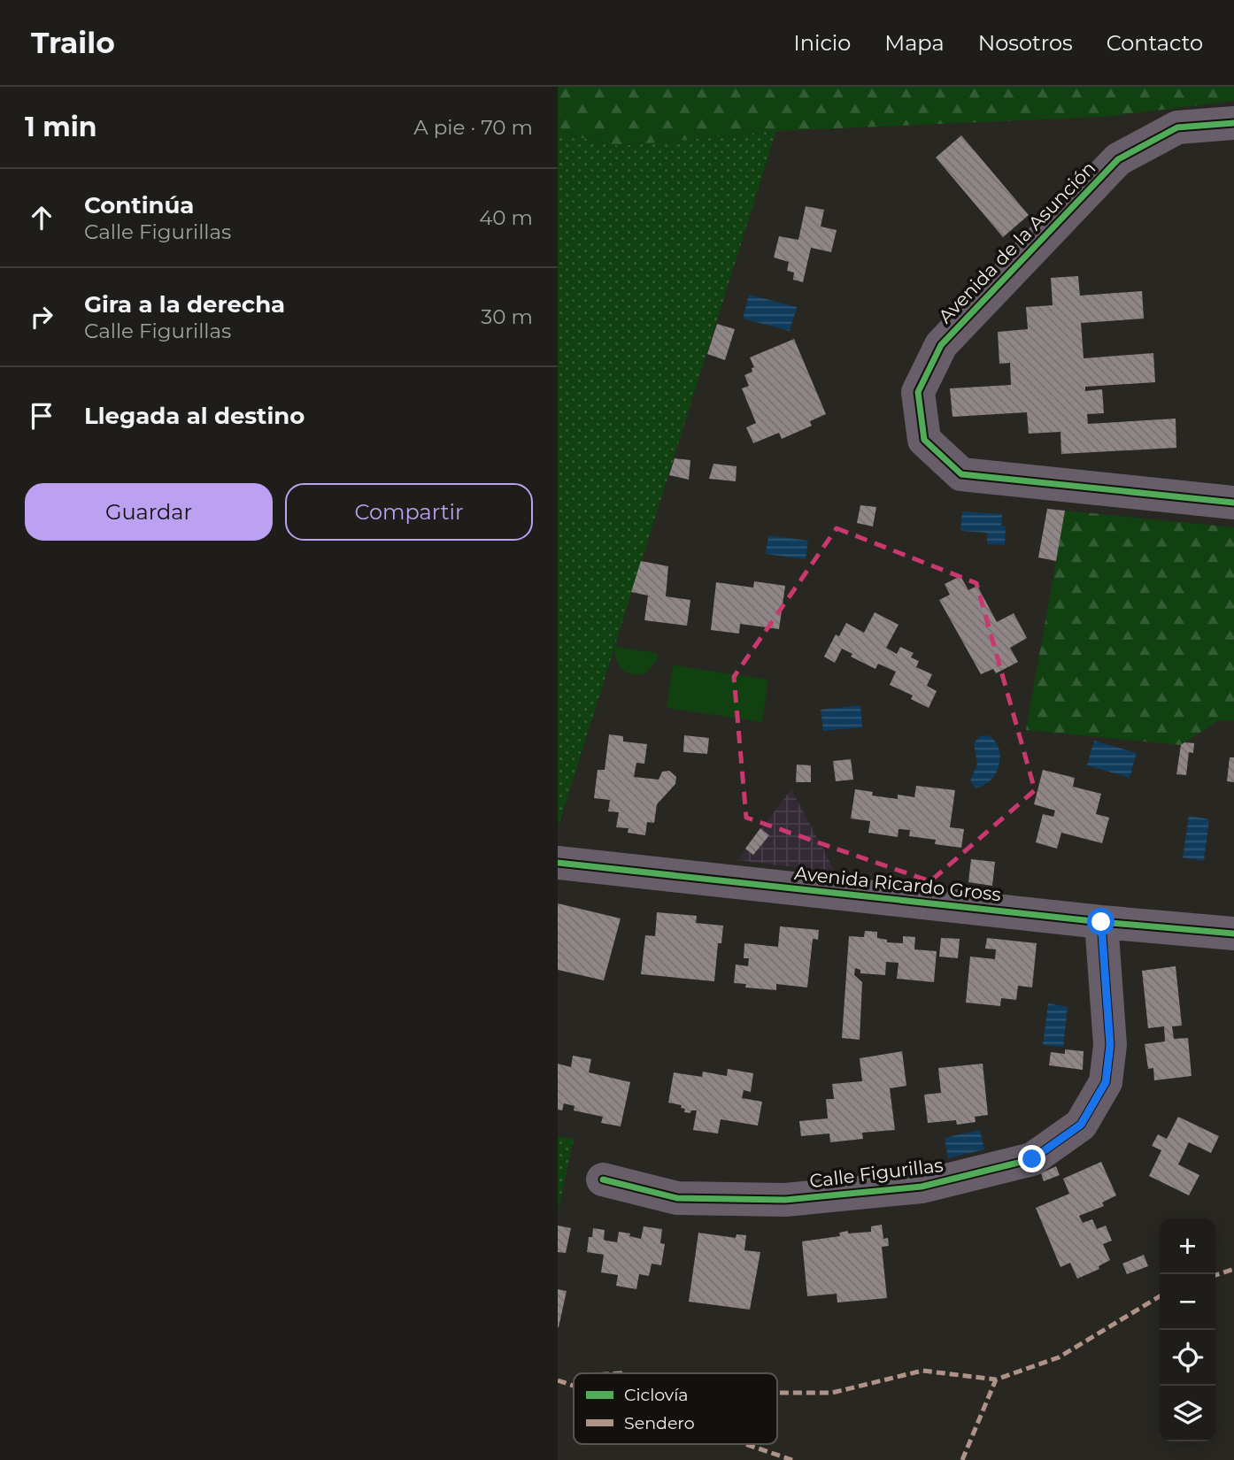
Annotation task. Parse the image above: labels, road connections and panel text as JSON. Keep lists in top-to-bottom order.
{
  "streets": {
    "street": ["Avenida de la Asunción", "Avenida Ricardo Gross", "Calle Figurillas"]
  },
  "crossings": [
    ["Avenida Ricardo Gross", "Calle Figurillas"]
  ],
  "legend": ["Ciclovía", "Sendero"],
  "page": {
    "header": "Trailo",
    "nav": [
      "Inicio",
      "Mapa",
      "Nosotros",
      "Contacto"
    ],
    "heading": ["1 min", "A pie · 70 m"],
    "list": [
      ["Continúa", "Calle Figurillas", "40 m"],
      ["Gira a la derecha", "Calle Figurillas", "30 m"],
      "Llegada al destino"
    ],
    "buttons": ["Guardar", "Compartir"],
    "map_buttons": ["+", "−"]
  }
}
